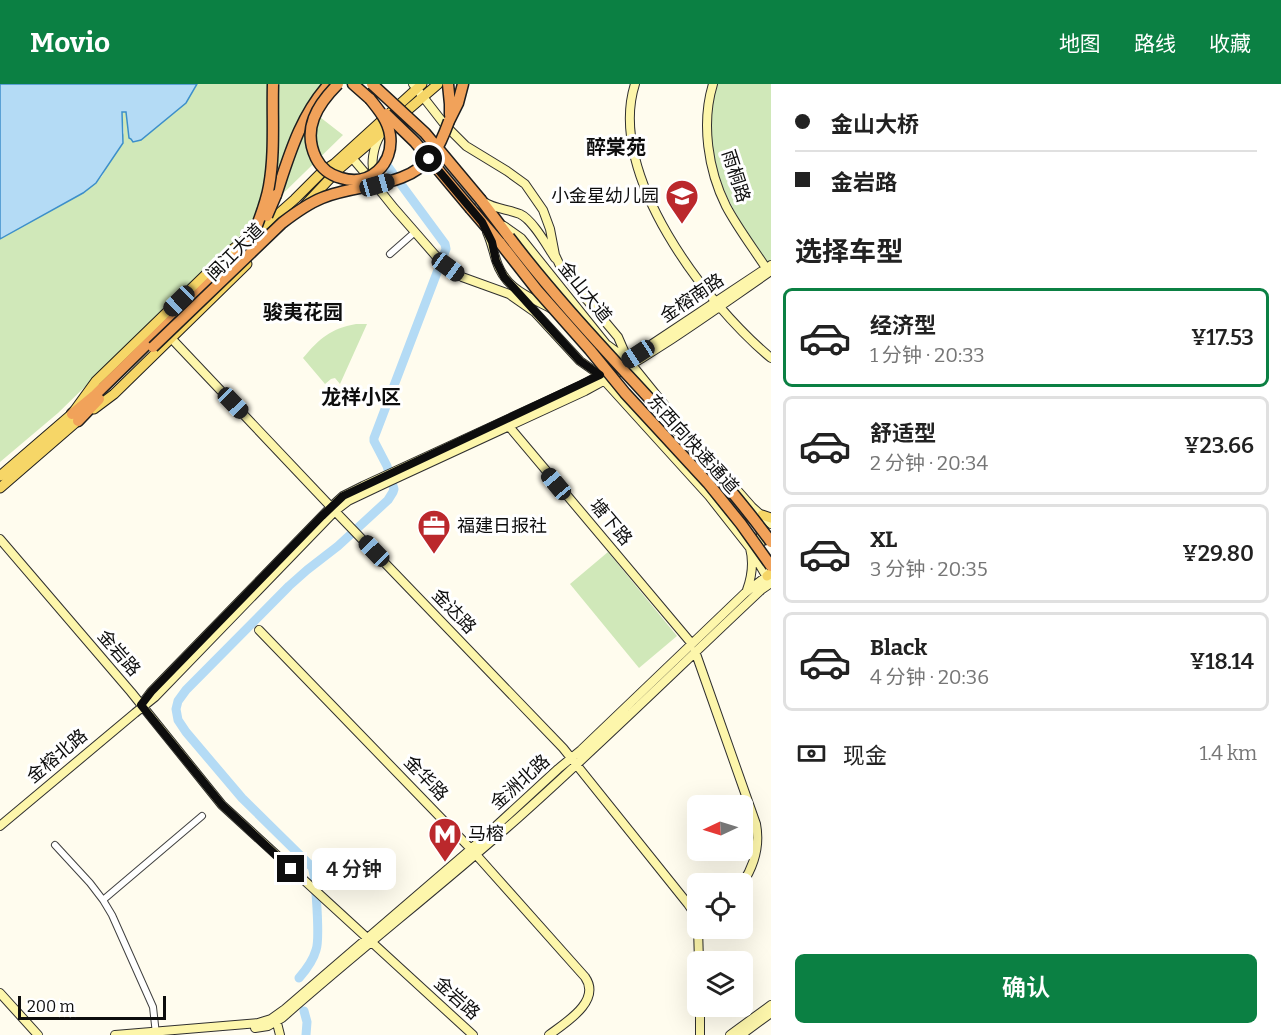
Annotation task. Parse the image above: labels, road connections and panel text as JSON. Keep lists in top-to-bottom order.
{
  "streets": {
    "highway": ["东西向快速通道"],
    "main road": [
      "雨桐路",
      "闽江大道",
      "金山大道",
      "金榕南路",
      "塘下路",
      "金达路",
      "金岩路",
      "金榕北路",
      "金华路",
      "金洲北路"
    ]
  },
  "crossings": [
    ["雨桐路", "金榕南路"],
    ["闽江大道", "金达路"],
    ["金山大道", "金榕南路"],
    ["金山大道", "东西向快速通道"],
    ["金山大道", "金榕北路"],
    ["金山大道", "金洲北路"],
    ["金榕南路", "金榕北路"],
    ["东西向快速通道", "金洲北路"],
    ["塘下路", "金榕北路"],
    ["塘下路", "金洲北路"],
    ["金达路", "金榕北路"],
    ["金达路", "金洲北路"],
    ["金岩路", "金榕北路"],
    ["金岩路", "金洲北路"],
    ["金华路", "金洲北路"]
  ],
  "districts": ["醉棠苑", "骏夷花园", "龙祥小区"],
  "places": {
    "school or university": ["小金星幼儿园"],
    "office": ["福建日报社"],
    "metro station": ["马榕"]
  },
  "scale_bar": "200 m",
  "north": "left",
  "page": {
    "header": "Movio",
    "nav": ["地图", "路线", "收藏"],
    "banner": ["金山大桥", "金岩路"],
    "heading": "选择车型",
    "list": [
      {
        "name": "经济型",
        "note": "1 分钟 · 20:33",
        "value": "¥17.53"
      },
      {
        "name": "舒适型",
        "note": "2 分钟 · 20:34",
        "value": "¥23.66"
      },
      {
        "name": "XL",
        "note": "3 分钟 · 20:35",
        "value": "¥29.80"
      },
      {
        "name": "Black",
        "note": "4 分钟 · 20:36",
        "value": "¥18.14"
      }
    ],
    "pay": ["现金", "1.4 km"],
    "bubble": "4 分钟",
    "buttons": "确认",
    "scale": "200 m"
  }
}
